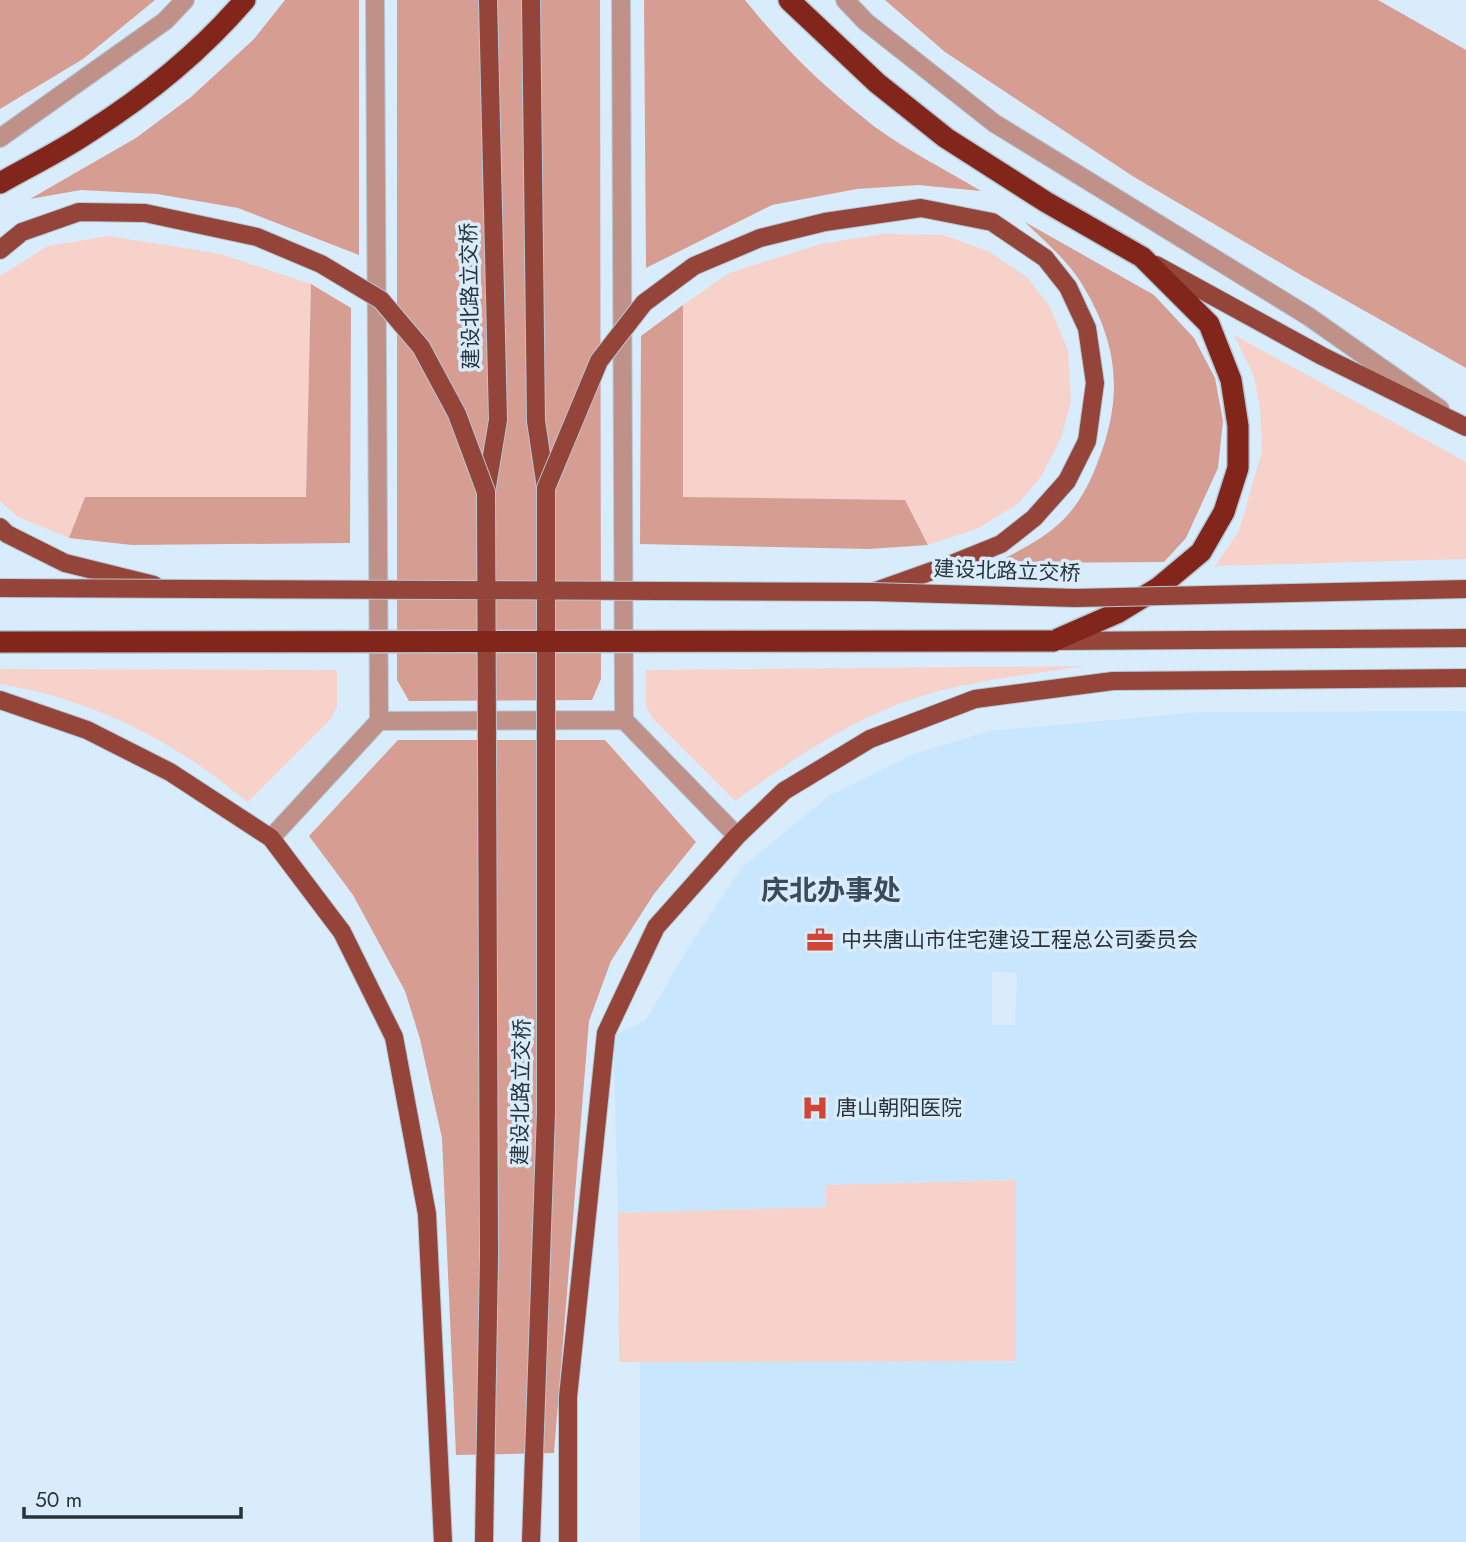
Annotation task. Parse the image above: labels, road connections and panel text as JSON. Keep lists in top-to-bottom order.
{
  "streets": {
    "main road": ["建设北路立交桥"]
  },
  "districts": ["庆北办事处"],
  "places": {
    "office": ["中共唐山市住宅建设工程总公司委员会"],
    "hospital": ["唐山朝阳医院"]
  },
  "scale_bar": "50 m"
}
